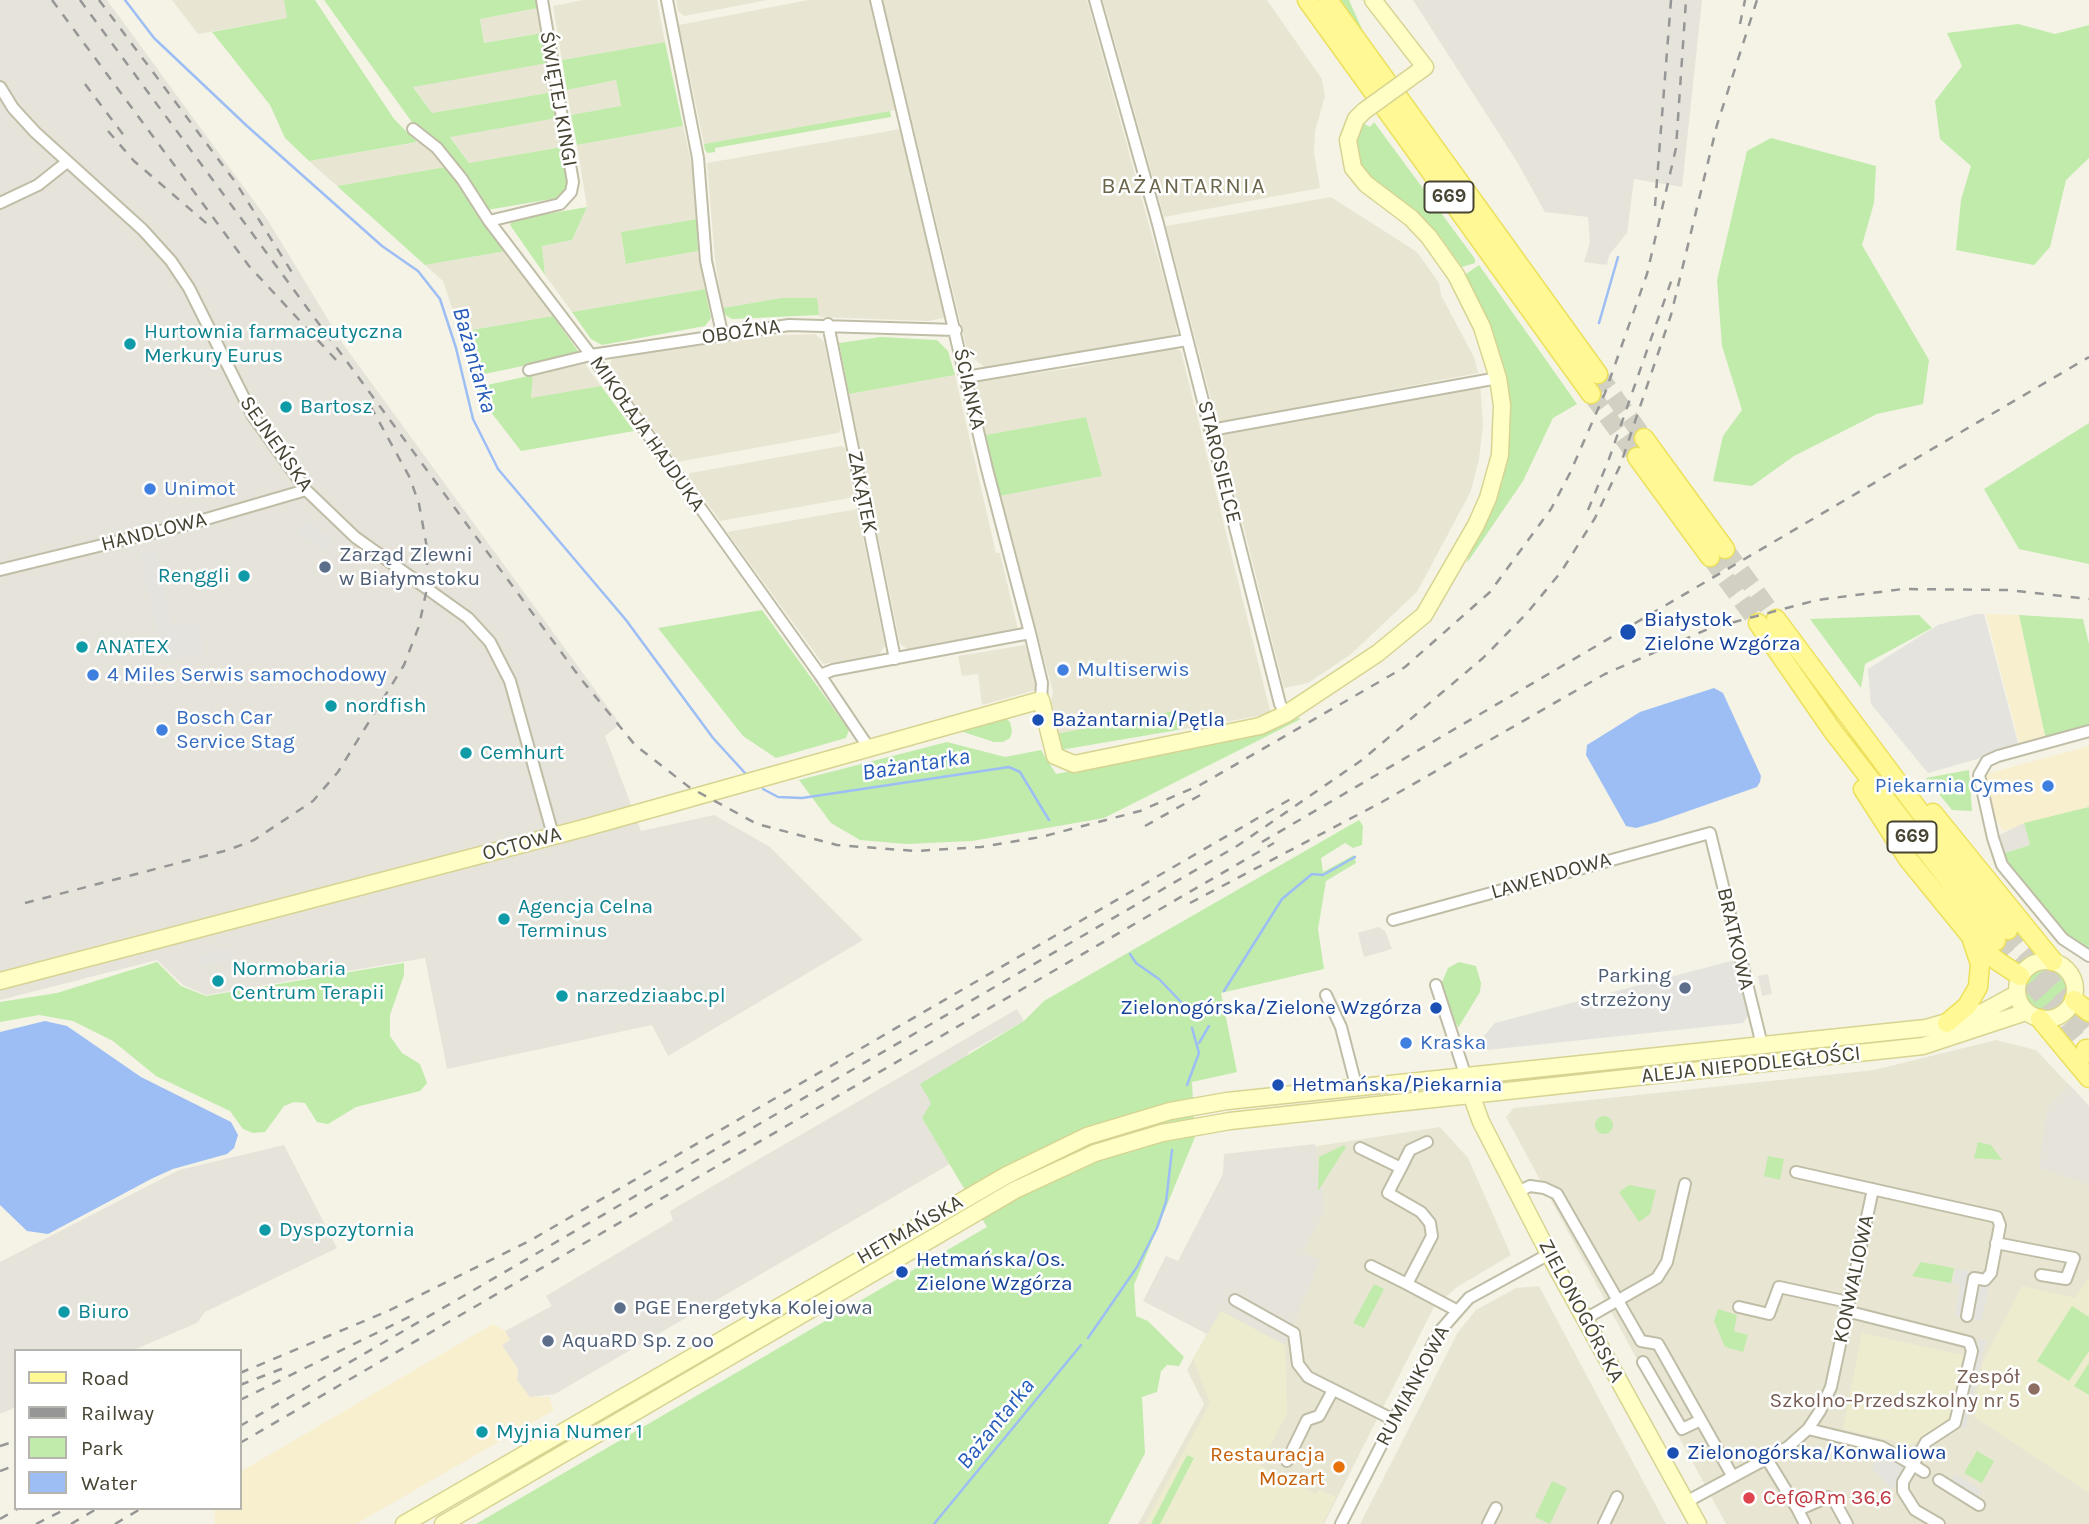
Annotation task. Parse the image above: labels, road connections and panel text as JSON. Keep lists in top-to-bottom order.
{
  "streets": {
    "main road": [
      "669",
      "ŚCIANKA",
      "OCTOWA",
      "ALEJA NIEPODLEGŁOŚCI",
      "HETMAŃSKA",
      "ZIELONOGÓRSKA"
    ],
    "street": [
      "ŚWIĘTEJ KINGI",
      "OBOŹNA",
      "MIKOŁAJA HAJDUKA",
      "SEJNEŃSKA",
      "STAROSIELCE",
      "ZAKĄTEK",
      "HANDLOWA",
      "LAWENDOWA",
      "BRATKOWA",
      "KONWALIOWA",
      "RUMIANKOWA"
    ]
  },
  "crossings": [
    ["ŚWIĘTEJ KINGI", "MIKOŁAJA HAJDUKA"],
    ["OBOŹNA", "ŚCIANKA"],
    ["OBOŹNA", "MIKOŁAJA HAJDUKA"],
    ["OBOŹNA", "ZAKĄTEK"],
    ["ŚCIANKA", "STAROSIELCE"],
    ["ŚCIANKA", "OCTOWA"],
    ["MIKOŁAJA HAJDUKA", "OCTOWA"],
    ["SEJNEŃSKA", "HANDLOWA"],
    ["SEJNEŃSKA", "OCTOWA"],
    ["LAWENDOWA", "BRATKOWA"],
    ["BRATKOWA", "ALEJA NIEPODLEGŁOŚCI"],
    ["ALEJA NIEPODLEGŁOŚCI", "HETMAŃSKA"],
    ["ALEJA NIEPODLEGŁOŚCI", "ZIELONOGÓRSKA"],
    ["HETMAŃSKA", "ZIELONOGÓRSKA"],
    ["KONWALIOWA", "ZIELONOGÓRSKA"],
    ["ZIELONOGÓRSKA", "RUMIANKOWA"]
  ],
  "districts": ["BAŻANTARNIA"],
  "water": ["Bażantarka"],
  "places": [
    "Hurtownia farmaceutyczna Merkury Eurus",
    "Bartosz",
    "Unimot",
    "Zarząd Zlewni w Białymstoku",
    "Renggli",
    "Białystok Zielone Wzgórza",
    "ANATEX",
    "Multiserwis",
    "4 Miles Serwis samochodowy",
    "nordfish",
    "Bażantarnia/Pętla",
    "Bosch Car Service Stag",
    "Cemhurt",
    "Piekarnia Cymes",
    "Agencja Celna Terminus",
    "Normobaria Centrum Terapii",
    "Parking strzeżony",
    "narzedziaabc.pl",
    "Zielonogórska/Zielone Wzgórza",
    "Kraska",
    "Hetmańska/Piekarnia",
    "Dyspozytornia",
    "Hetmańska/Os. Zielone Wzgórza",
    "PGE Energetyka Kolejowa",
    "Biuro",
    "AquaRD Sp. z oo",
    "Zespół Szkolno-Przedszkolny nr 5",
    "Myjnia Numer 1",
    "Zielonogórska/Konwaliowa",
    "Restauracja Mozart",
    "Cef@Rm 36,6"
  ],
  "legend": [
    "Road",
    "Railway",
    "Park",
    "Water"
  ]
}
